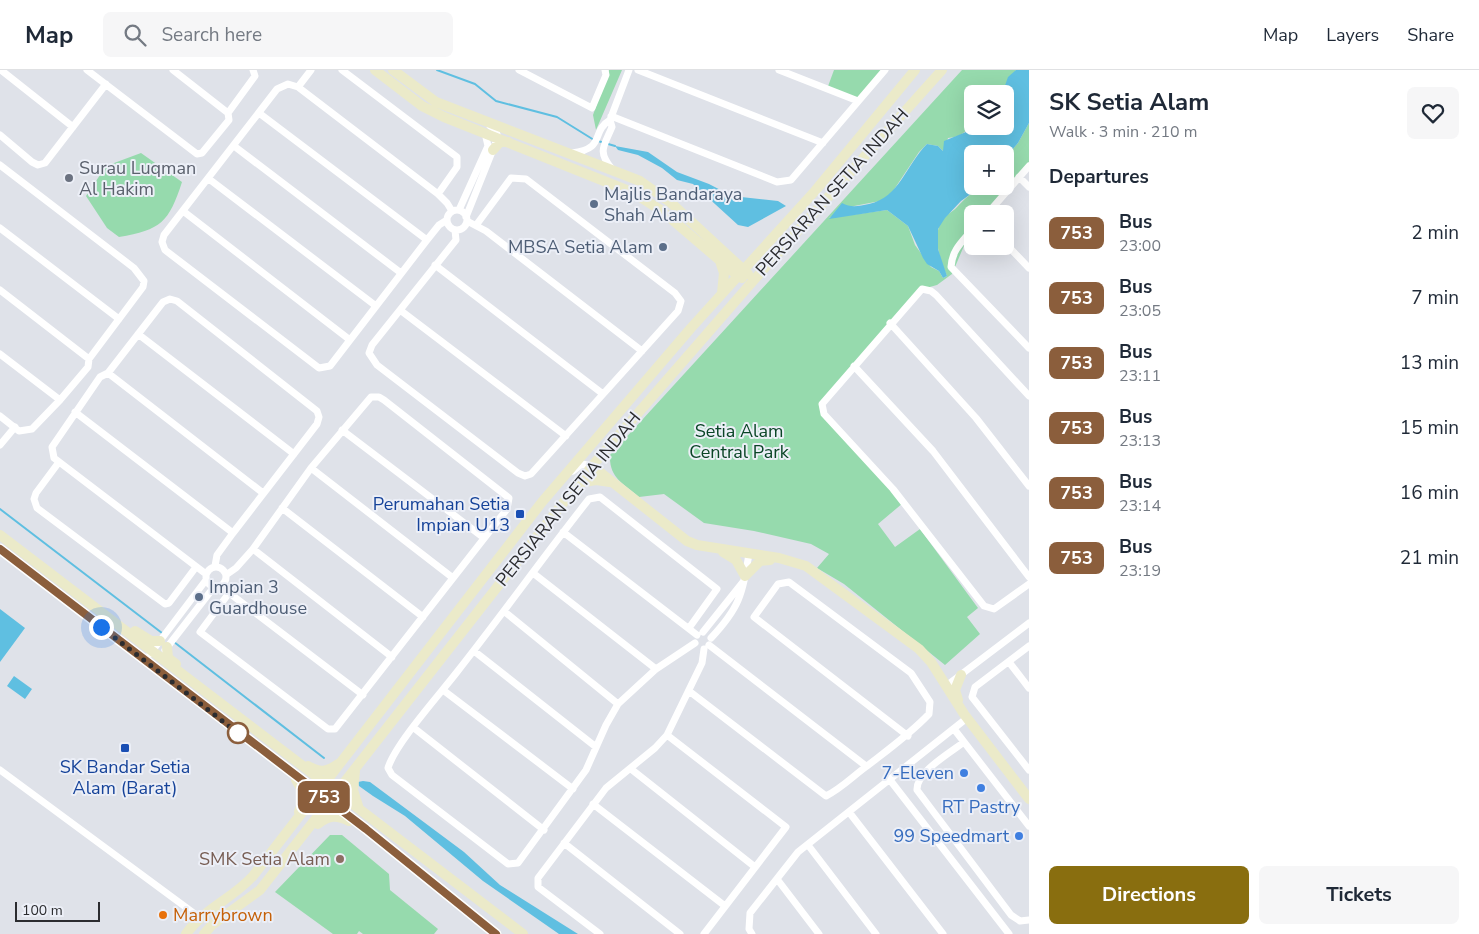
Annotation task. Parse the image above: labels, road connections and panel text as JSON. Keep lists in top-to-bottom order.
{
  "streets": {
    "street": ["PERSIARAN SETIA INDAH"]
  },
  "parks": ["Setia Alam Central Park"],
  "places": {
    "other": [
      "Surau Luqman Al Hakim",
      "Majlis Bandaraya Shah Alam",
      "MBSA Setia Alam",
      "Impian 3 Guardhouse",
      "7-Eleven",
      "RT Pastry",
      "99 Speedmart",
      "SMK Setia Alam",
      "Marrybrown"
    ],
    "transit": ["Perumahan Setia Impian U13", "SK Bandar Setia Alam (Barat)"]
  },
  "lines": ["bus line 753"],
  "scale_bar": "100 m",
  "page": {
    "header": "Map",
    "search": "Search here",
    "nav": ["Map", "Layers", "Share"],
    "on_map": "753",
    "heading": [
      ["SK Setia Alam", "Walk · 3 min · 210 m"],
      "Departures"
    ],
    "map_buttons": ["+", "−"],
    "list": [
      {
        "mark": "753",
        "name": "Bus",
        "note": "23:00",
        "value": "2 min"
      },
      {
        "mark": "753",
        "name": "Bus",
        "note": "23:05",
        "value": "7 min"
      },
      {
        "mark": "753",
        "name": "Bus",
        "note": "23:11",
        "value": "13 min"
      },
      {
        "mark": "753",
        "name": "Bus",
        "note": "23:13",
        "value": "15 min"
      },
      {
        "mark": "753",
        "name": "Bus",
        "note": "23:14",
        "value": "16 min"
      },
      {
        "mark": "753",
        "name": "Bus",
        "note": "23:19",
        "value": "21 min"
      }
    ],
    "buttons": ["Directions", "Tickets"],
    "scale": "100 m"
  }
}
